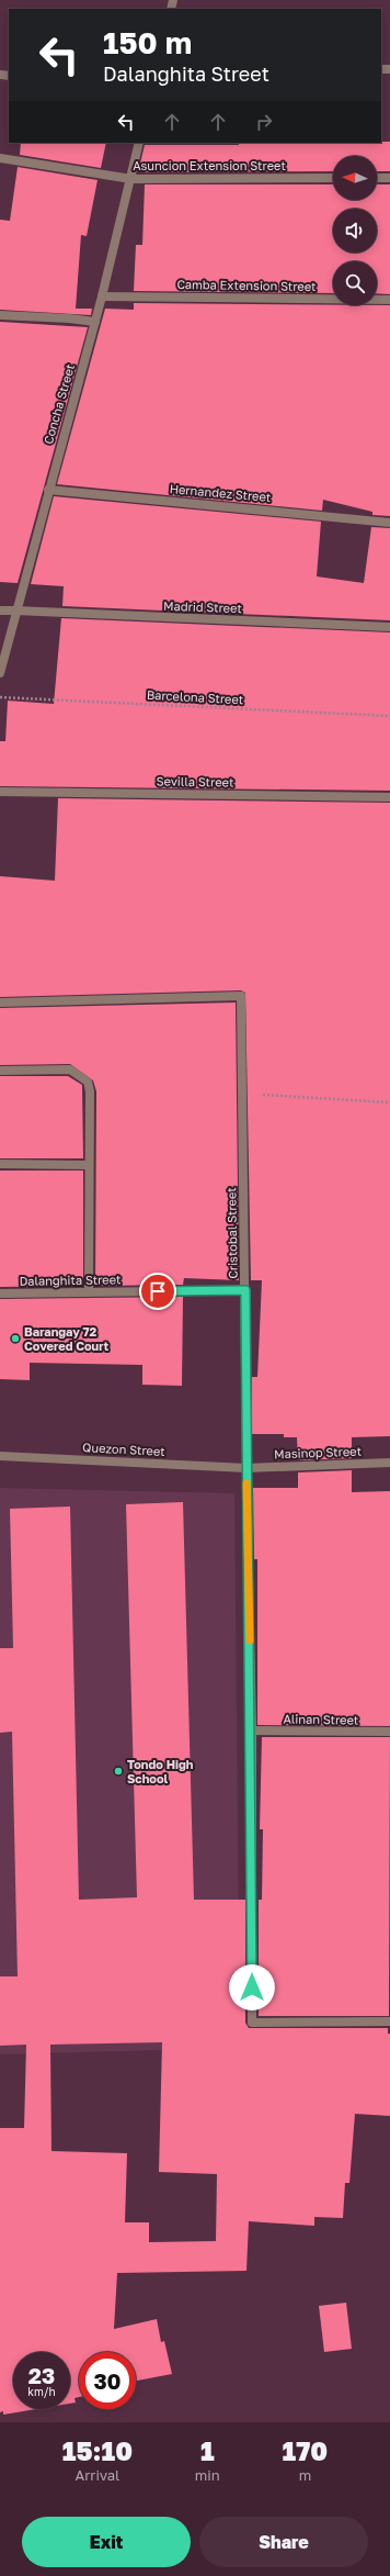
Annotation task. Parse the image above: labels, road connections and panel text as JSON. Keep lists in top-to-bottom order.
{
  "streets": {
    "street": [
      "Asuncion Extension Street",
      "Camba Extension Street",
      "Concha Street",
      "Hernandez Street",
      "Madrid Street",
      "Sevilla Street",
      "Cristobal Street",
      "Dalanghita Street",
      "Quezon Street",
      "Masinop Street",
      "Alinan Street"
    ],
    "path": ["Barcelona Street"]
  },
  "crossings": [
    ["Asuncion Extension Street", "Concha Street"],
    ["Camba Extension Street", "Concha Street"],
    ["Concha Street", "Hernandez Street"],
    ["Concha Street", "Madrid Street"],
    ["Cristobal Street", "Dalanghita Street"],
    ["Cristobal Street", "Quezon Street"],
    ["Cristobal Street", "Masinop Street"],
    ["Cristobal Street", "Alinan Street"],
    ["Quezon Street", "Masinop Street"]
  ],
  "places": ["Barangay 72 Covered Court", "Tondo High School"],
  "north": "left",
  "page": {
    "turn": ["150 m", "Dalanghita Street"],
    "speed": "23 km/h",
    "limit": "30",
    "eta": [
      "15:10",
      "Arrival",
      "1",
      "min",
      "170",
      "m"
    ],
    "buttons": ["Exit", "Share"]
  }
}
